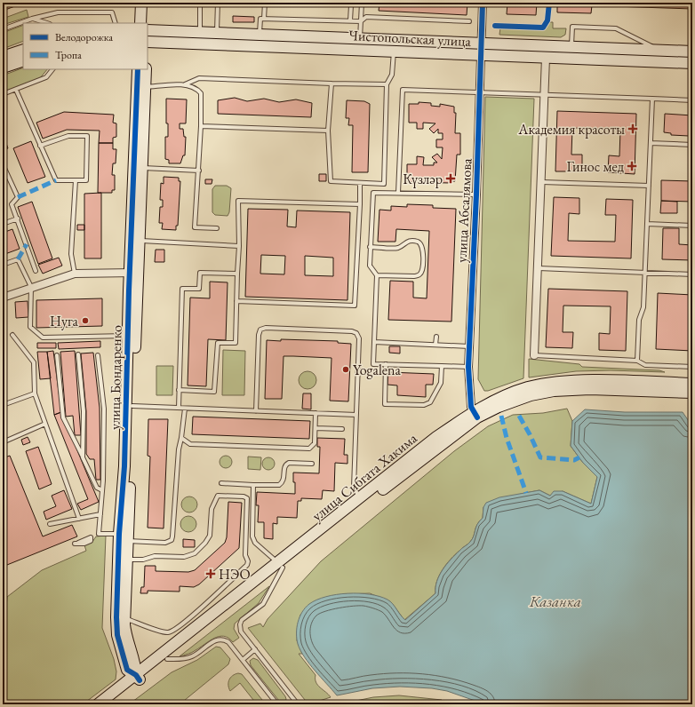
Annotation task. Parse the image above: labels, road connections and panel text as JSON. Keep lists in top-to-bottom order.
{
  "streets": {
    "main road": ["Чистопольская улица", "улица Бондаренко", "улица Сибгата Хакима"],
    "street": ["улица Абсалямова"]
  },
  "crossings": [
    ["Чистопольская улица", "улица Абсалямова"],
    ["улица Абсалямова", "улица Сибгата Хакима"],
    ["улица Бондаренко", "улица Сибгата Хакима"]
  ],
  "water": ["Казанка"],
  "places": {
    "health": [
      "Академия красоты",
      "Гинос мед",
      "Күзләр",
      "НЭО"
    ],
    "other": ["Нуга", "Yogalena"]
  },
  "legend": ["Велодорожка", "Тропа"]
}
